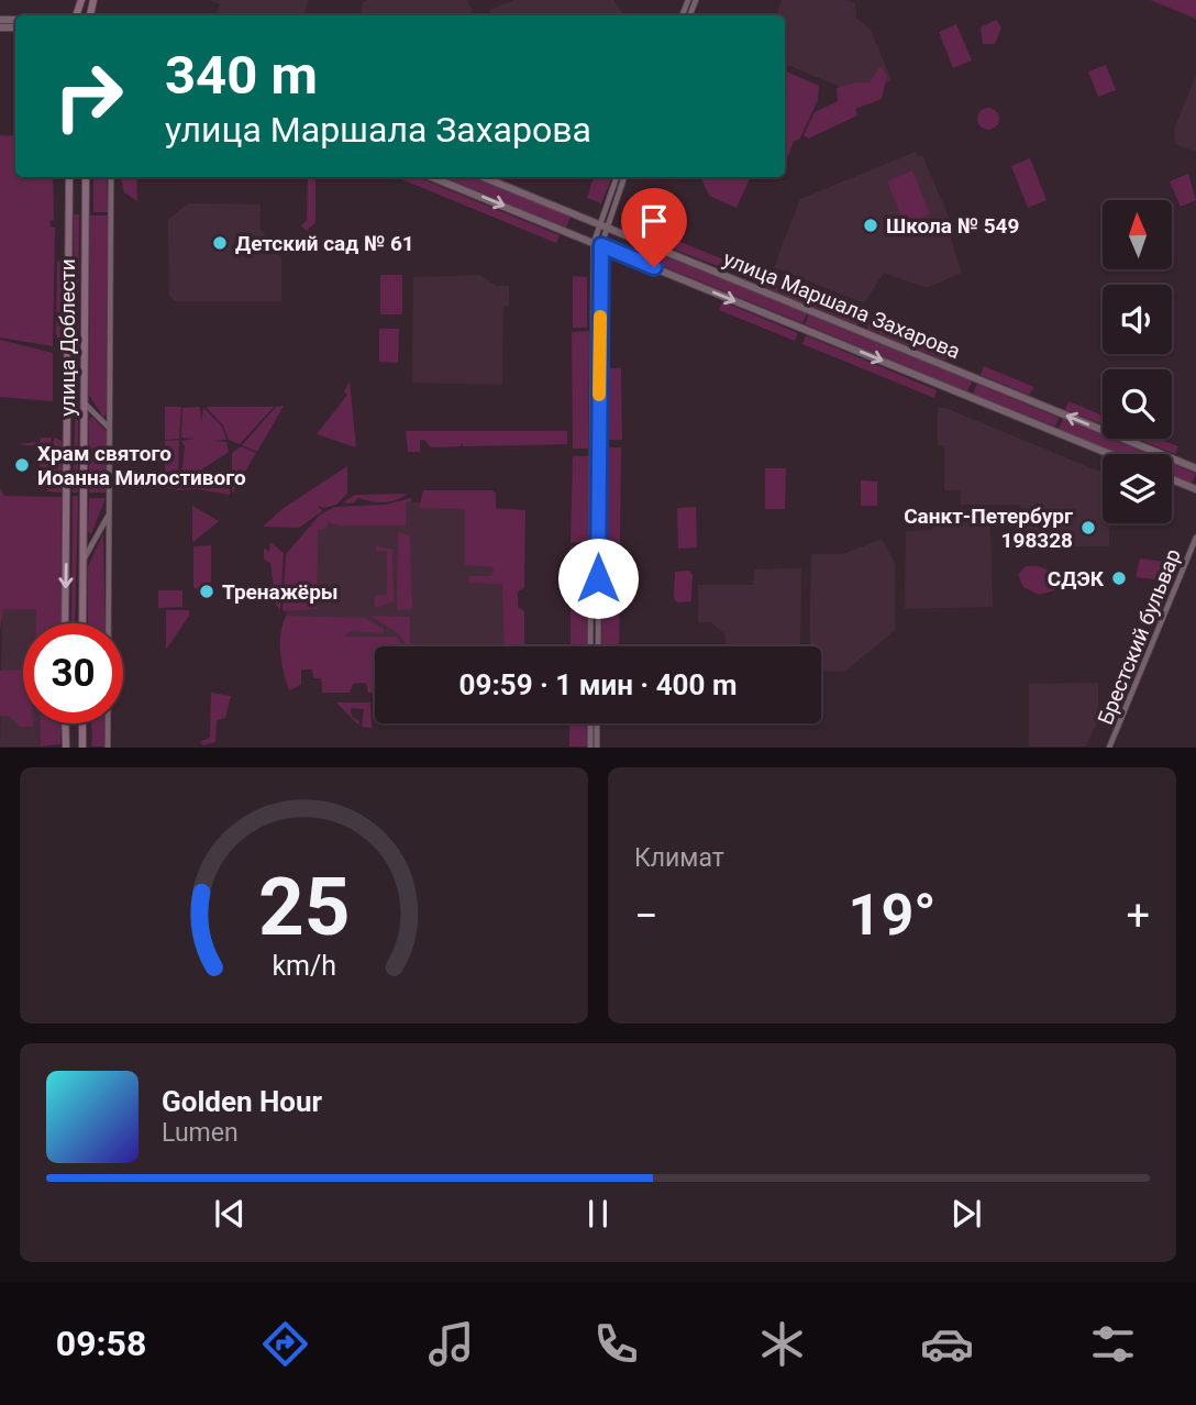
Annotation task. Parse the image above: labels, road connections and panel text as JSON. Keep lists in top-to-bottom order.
{
  "streets": {
    "main road": ["улица Доблести"],
    "street": ["улица Маршала Захарова", "Брестский бульвар"]
  },
  "places": [
    "Школа № 549",
    "Детский сад № 61",
    "Храм святого Иоанна Милостивого",
    "Санкт-Петербург 198328",
    "СДЭК",
    "Тренажёры"
  ],
  "north": "top",
  "page": {
    "turn": ["340 m", "улица Маршала Захарова"],
    "limit": "30",
    "trip": "09:59 · 1 мин · 400 m",
    "tile": "Климат",
    "heat": ["−", "19°", "+"],
    "song": ["Golden Hour", "Lumen"],
    "tabs": "09:58",
    "gauge": ["25", "km/h"]
  }
}
